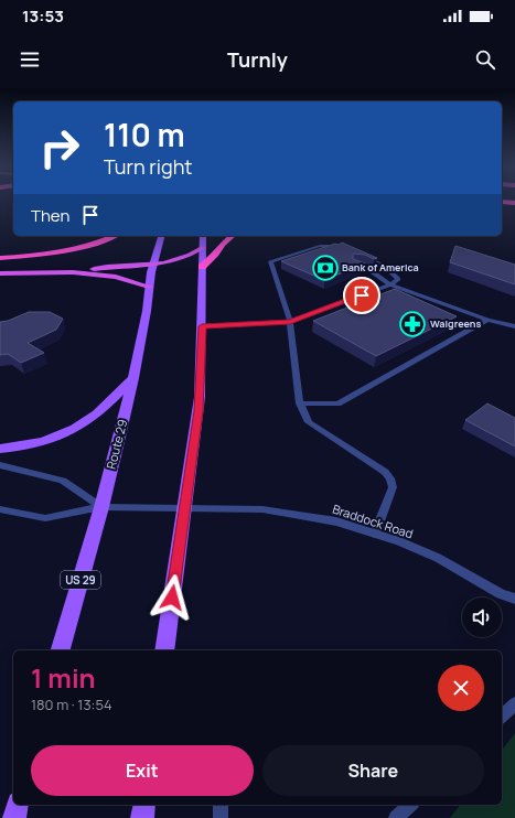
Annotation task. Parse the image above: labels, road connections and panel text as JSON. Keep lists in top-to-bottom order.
{
  "streets": {
    "main road": ["Route 29", "US 29"],
    "street": ["Braddock Road"]
  },
  "crossings": [
    ["Route 29", "Braddock Road"]
  ],
  "places": {
    "bank": ["Bank of America"],
    "pharmacy": ["Walgreens"]
  },
  "page": {
    "status": "13:53",
    "header": "Turnly",
    "turn": ["110 m", "Turn right"],
    "then": "Then",
    "heading": ["1 min", "180 m · 13:54"],
    "buttons": ["Exit", "Share"]
  }
}
